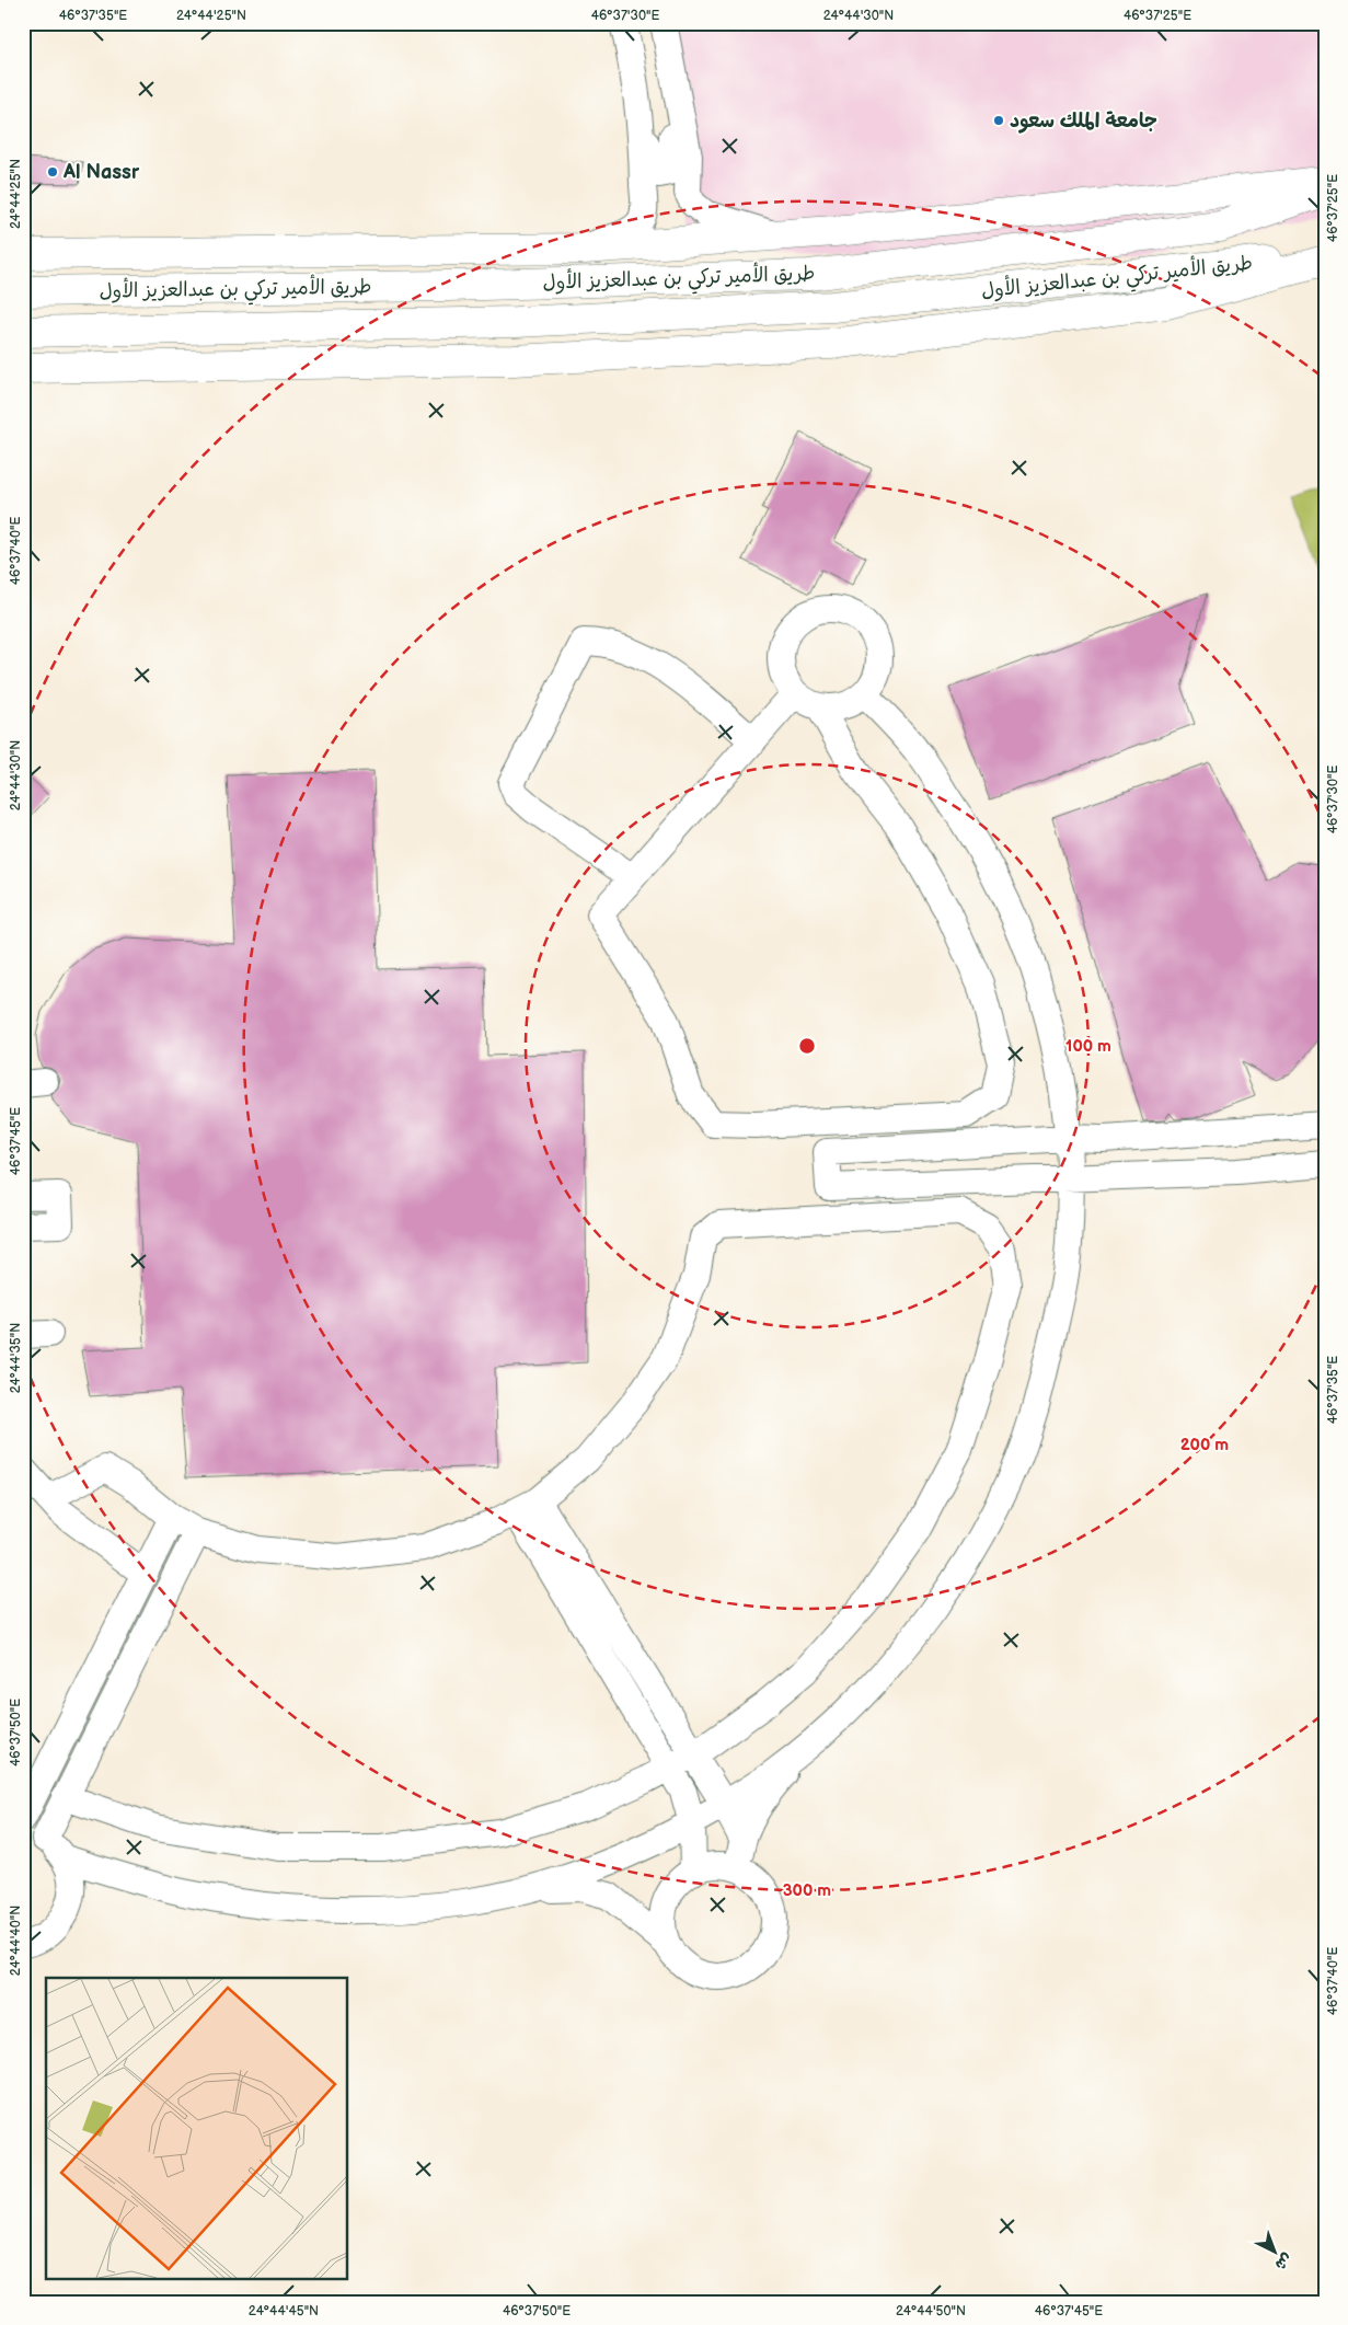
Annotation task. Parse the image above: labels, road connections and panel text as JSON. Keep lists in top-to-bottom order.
{
  "streets": {
    "main road": ["طريق الأمير تركي بن عبدالعزيز الأول"]
  },
  "places": ["جامعة الملك سعود", "Al Nassr"],
  "north": "bottom right",
  "coordinates": [
    "46°37'35\"E",
    "24°44'25\"N",
    "46°37'30\"E",
    "24°44'30\"N",
    "46°37'25\"E",
    "46°37'40\"E",
    "46°37'45\"E",
    "24°44'35\"N",
    "46°37'50\"E",
    "24°44'40\"N",
    "24°44'45\"N",
    "24°44'50\"N"
  ],
  "rings": ["100 m", "200 m", "300 m"]
}
